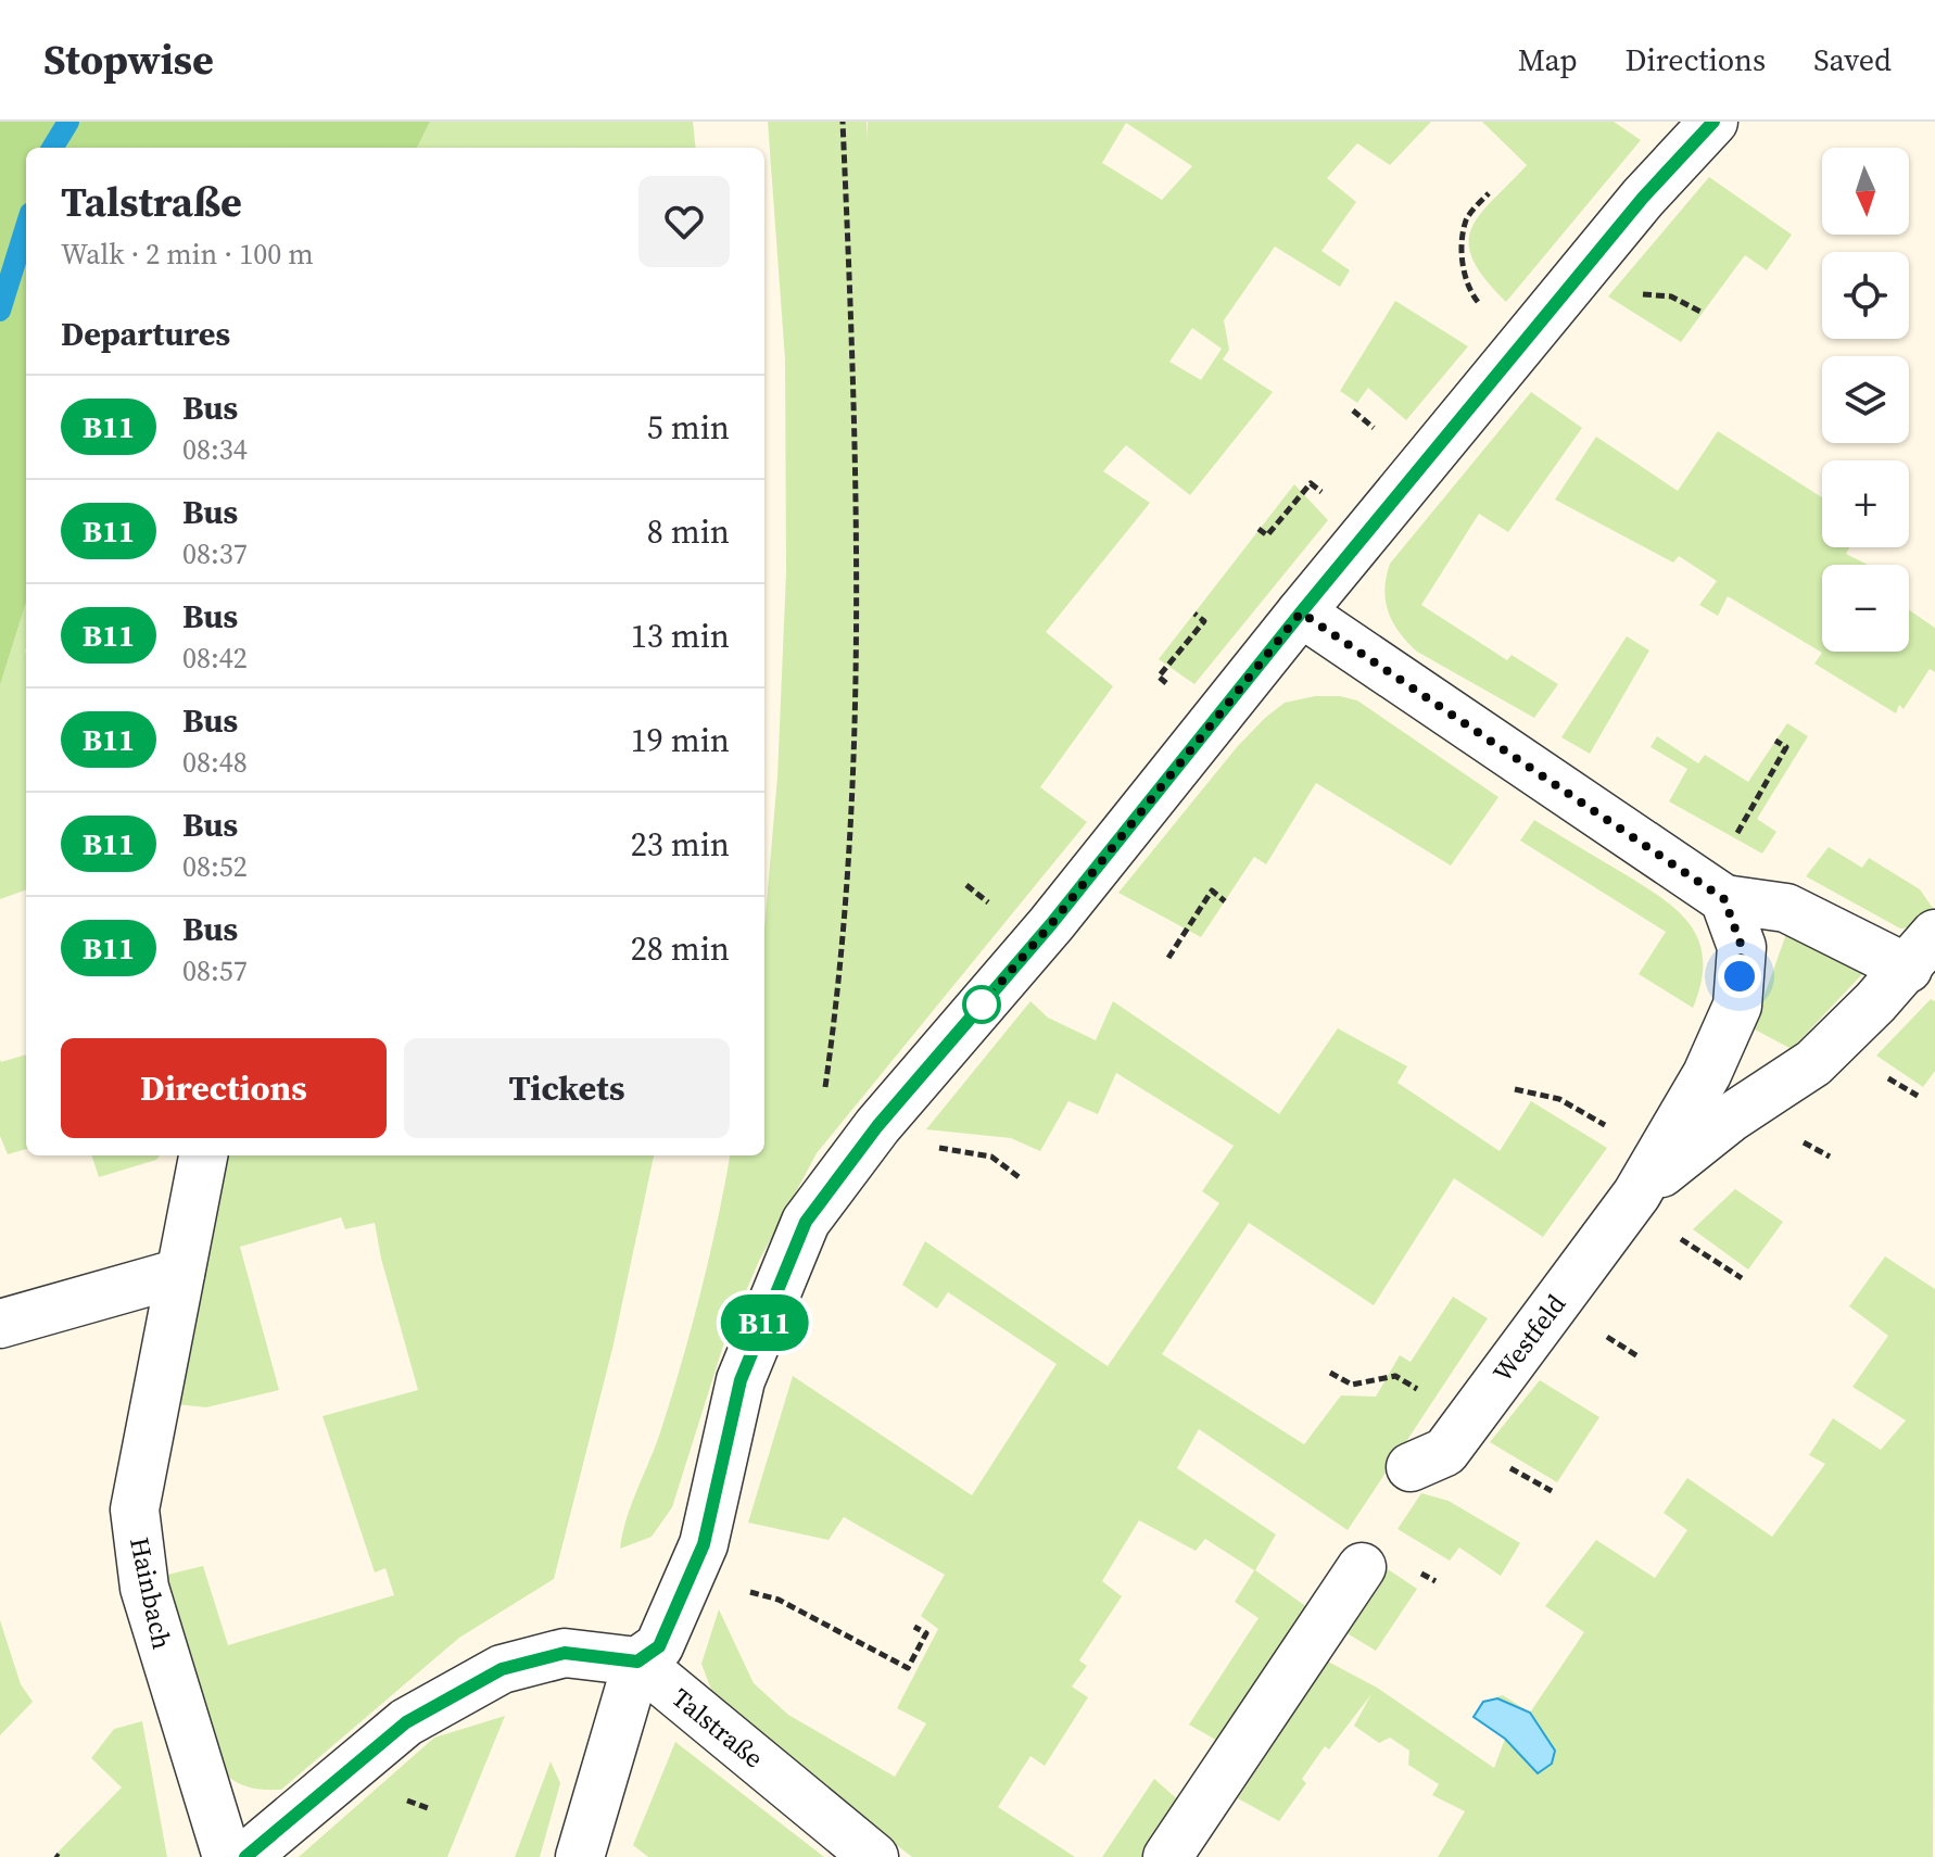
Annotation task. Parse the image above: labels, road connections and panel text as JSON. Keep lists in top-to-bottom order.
{
  "streets": {
    "street": ["Westfeld", "Hainbach", "Talstraße"]
  },
  "lines": ["bus line B11"],
  "north": "bottom",
  "page": {
    "header": "Stopwise",
    "nav": ["Map", "Directions", "Saved"],
    "on_map": "B11",
    "map_buttons": ["+", "−"],
    "heading": [
      ["Talstraße", "Walk · 2 min · 100 m"],
      "Departures"
    ],
    "list": [
      {
        "mark": "B11",
        "name": "Bus",
        "note": "08:34",
        "value": "5 min"
      },
      {
        "mark": "B11",
        "name": "Bus",
        "note": "08:37",
        "value": "8 min"
      },
      {
        "mark": "B11",
        "name": "Bus",
        "note": "08:42",
        "value": "13 min"
      },
      {
        "mark": "B11",
        "name": "Bus",
        "note": "08:48",
        "value": "19 min"
      },
      {
        "mark": "B11",
        "name": "Bus",
        "note": "08:52",
        "value": "23 min"
      },
      {
        "mark": "B11",
        "name": "Bus",
        "note": "08:57",
        "value": "28 min"
      }
    ],
    "buttons": ["Directions", "Tickets"]
  }
}
